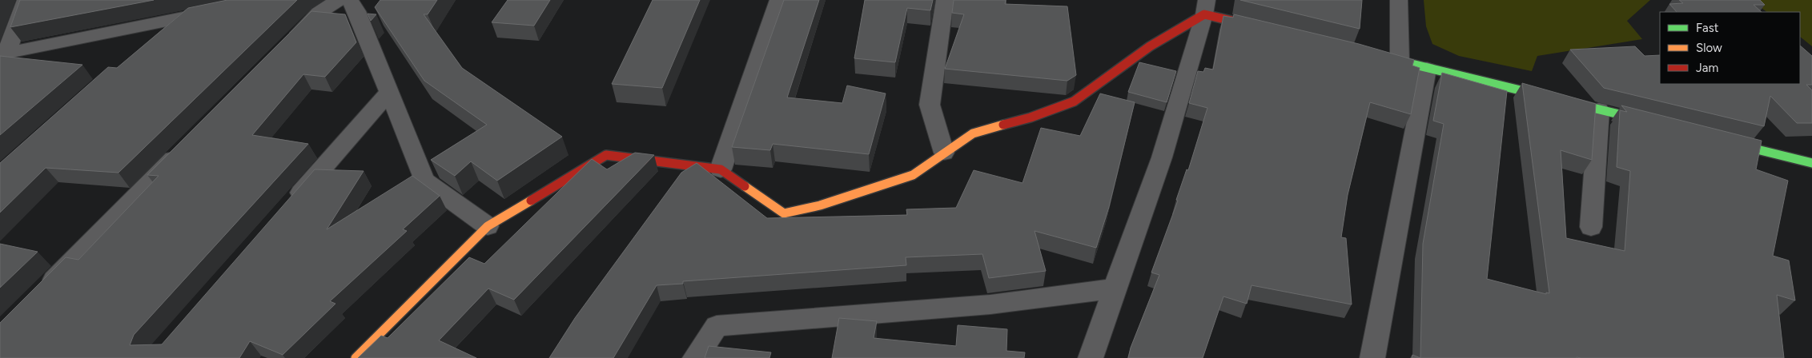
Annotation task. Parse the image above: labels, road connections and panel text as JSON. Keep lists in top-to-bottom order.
{
  "legend": ["Fast", "Slow", "Jam"]
}
